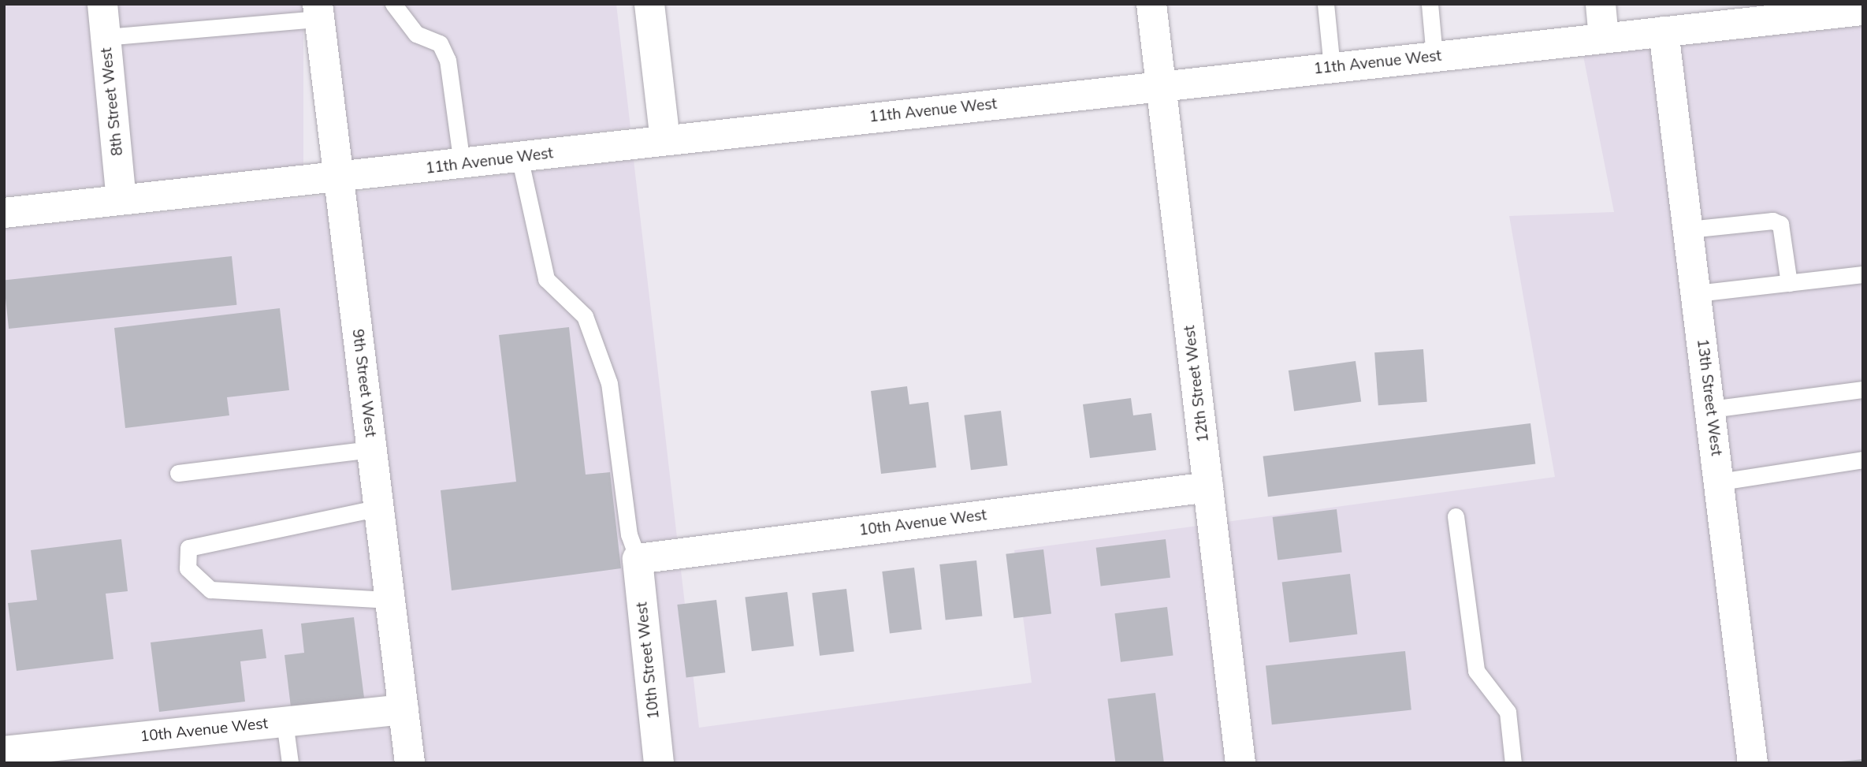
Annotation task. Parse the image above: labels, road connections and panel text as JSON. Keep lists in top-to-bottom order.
{
  "streets": {
    "street": [
      "11th Avenue West",
      "8th Street West",
      "9th Street West",
      "12th Street West",
      "13th Street West",
      "10th Avenue West",
      "10th Street West"
    ]
  },
  "crossings": [
    ["11th Avenue West", "8th Street West"],
    ["11th Avenue West", "9th Street West"],
    ["11th Avenue West", "12th Street West"],
    ["11th Avenue West", "13th Street West"],
    ["9th Street West", "10th Avenue West"],
    ["12th Street West", "10th Avenue West"],
    ["10th Avenue West", "10th Street West"]
  ]
}
